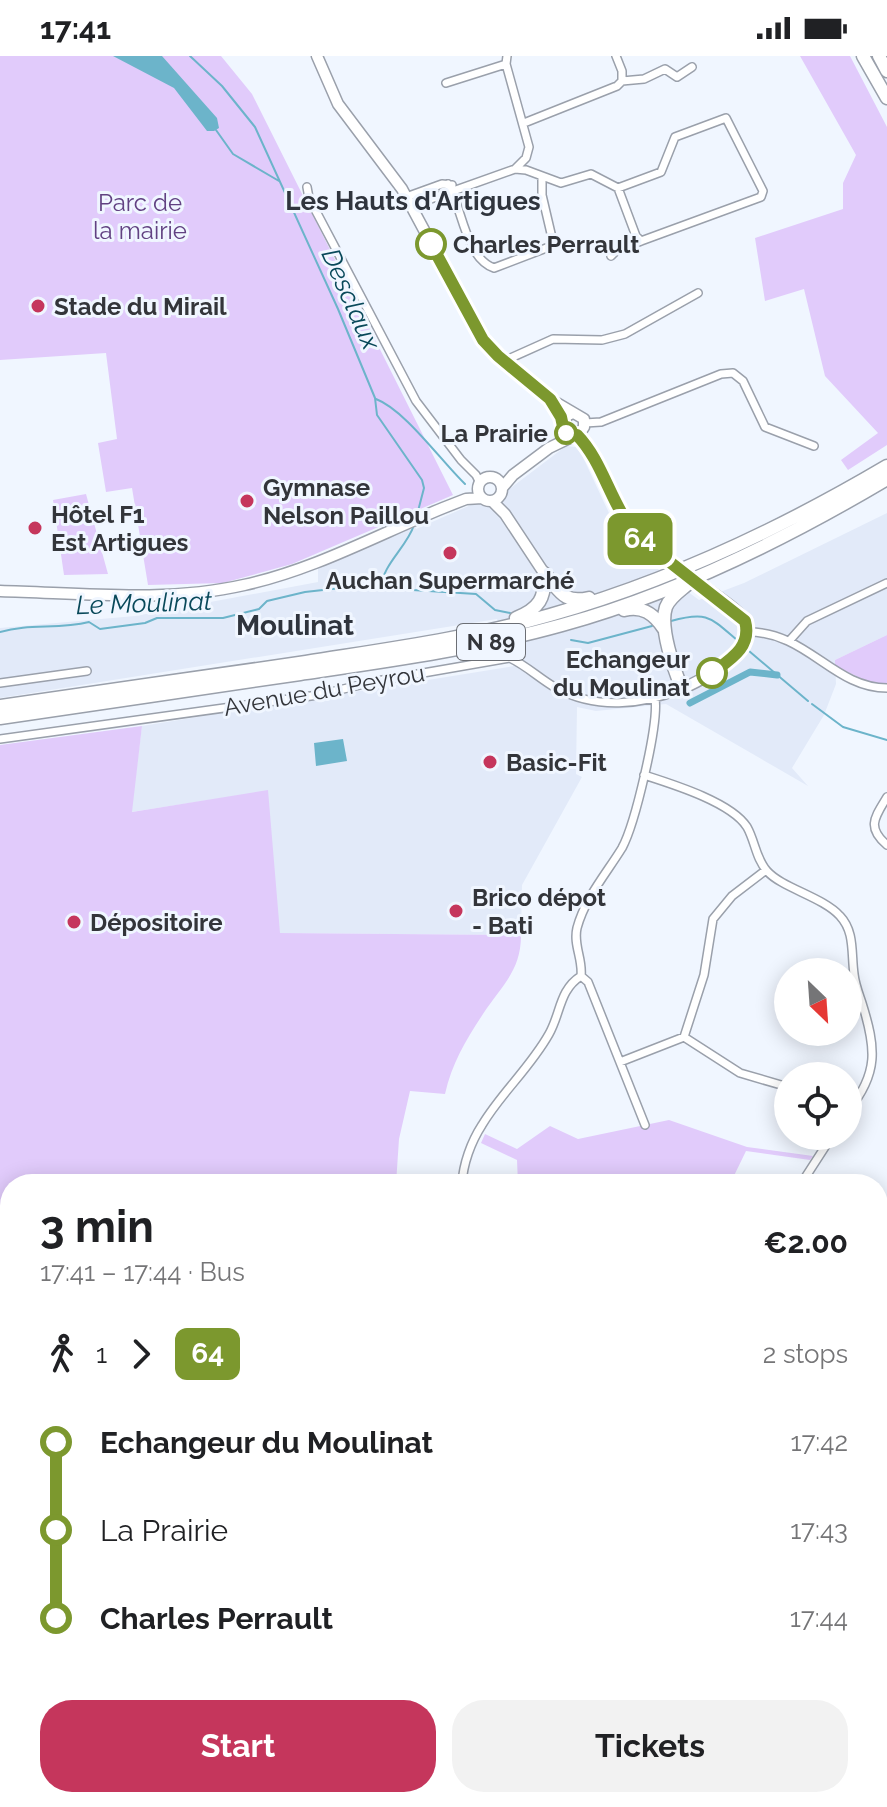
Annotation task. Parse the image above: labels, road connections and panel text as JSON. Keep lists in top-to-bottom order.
{
  "streets": {
    "highway": ["N 89"],
    "street": ["Avenue du Peyrou"]
  },
  "districts": ["Les Hauts d'Artigues", "Moulinat"],
  "water": ["Desclaux", "Le Moulinat"],
  "parks": ["Parc de la mairie"],
  "places": [
    "Charles Perrault",
    "Stade du Mirail",
    "La Prairie",
    "Gymnase Nelson Paillou",
    "Hôtel F1 Est Artigues",
    "Auchan Supermarché",
    "Echangeur du Moulinat",
    "Basic-Fit",
    "Brico dépot - Bati",
    "Dépositoire"
  ],
  "lines": ["bus line 64"],
  "north": "bottom right",
  "page": {
    "status": "17:41",
    "on_map": "64",
    "heading": ["3 min", "17:41 – 17:44 · Bus", "€2.00"],
    "legs": ["1", "64", "2 stops"],
    "list": [
      {
        "name": "Echangeur du Moulinat",
        "value": "17:42"
      },
      {
        "name": "La Prairie",
        "value": "17:43"
      },
      {
        "name": "Charles Perrault",
        "value": "17:44"
      }
    ],
    "buttons": ["Start", "Tickets"]
  }
}
